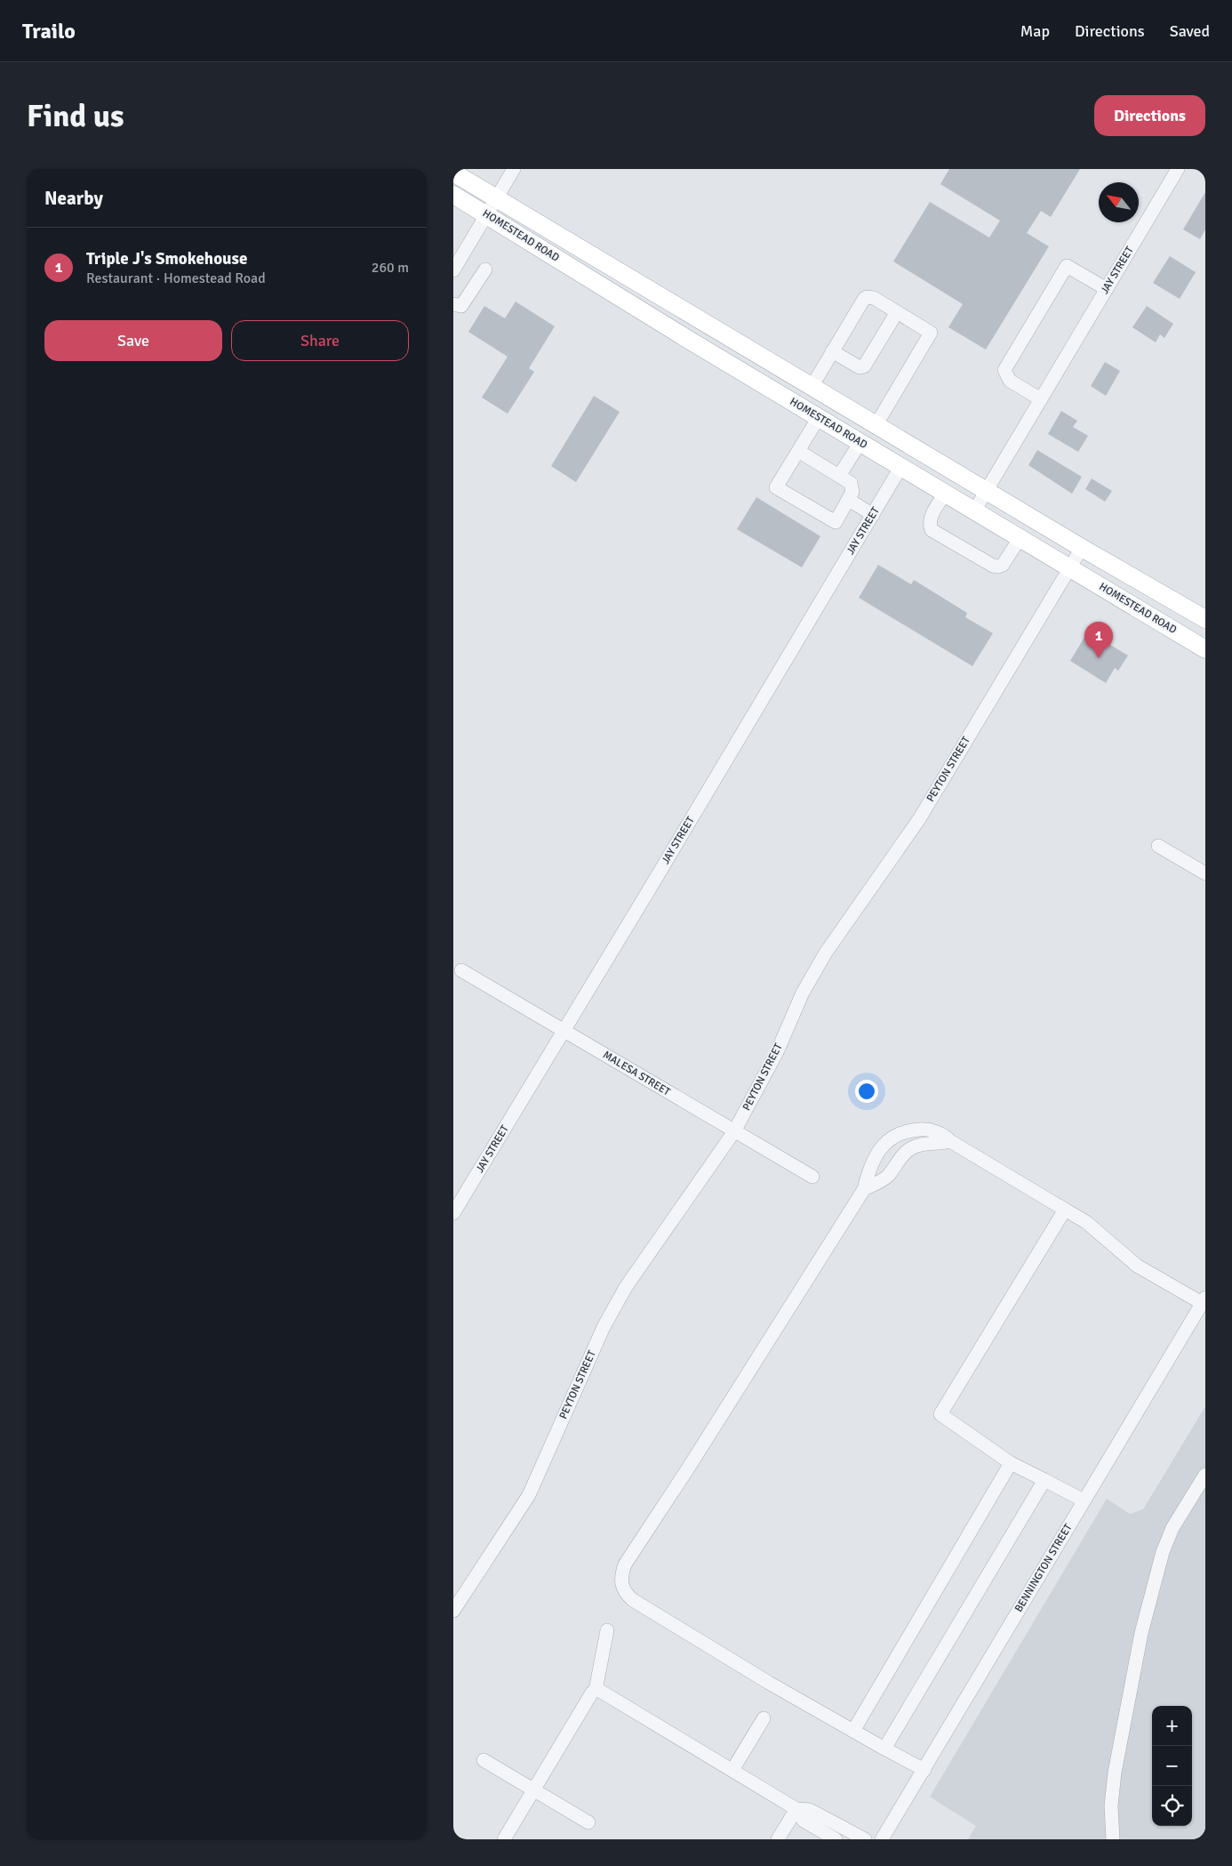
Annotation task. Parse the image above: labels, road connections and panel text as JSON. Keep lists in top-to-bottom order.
{
  "streets": {
    "main road": ["HOMESTEAD ROAD"],
    "street": [
      "JAY STREET",
      "PEYTON STREET",
      "MALESA STREET",
      "BENNINGTON STREET"
    ]
  },
  "crossings": [
    ["HOMESTEAD ROAD", "JAY STREET"],
    ["HOMESTEAD ROAD", "PEYTON STREET"],
    ["JAY STREET", "MALESA STREET"],
    ["PEYTON STREET", "MALESA STREET"]
  ],
  "north": "top left",
  "page": {
    "header": "Trailo",
    "nav": ["Map", "Directions", "Saved"],
    "buttons": [
      "Directions",
      ["Save", "Share"]
    ],
    "title": "Find us",
    "heading": "Nearby",
    "list": [
      {
        "mark": "1",
        "name": "Triple J's Smokehouse",
        "note": "Restaurant · Homestead Road",
        "value": "260 m"
      }
    ],
    "pins": "1",
    "map_buttons": ["+", "−"]
  }
}
